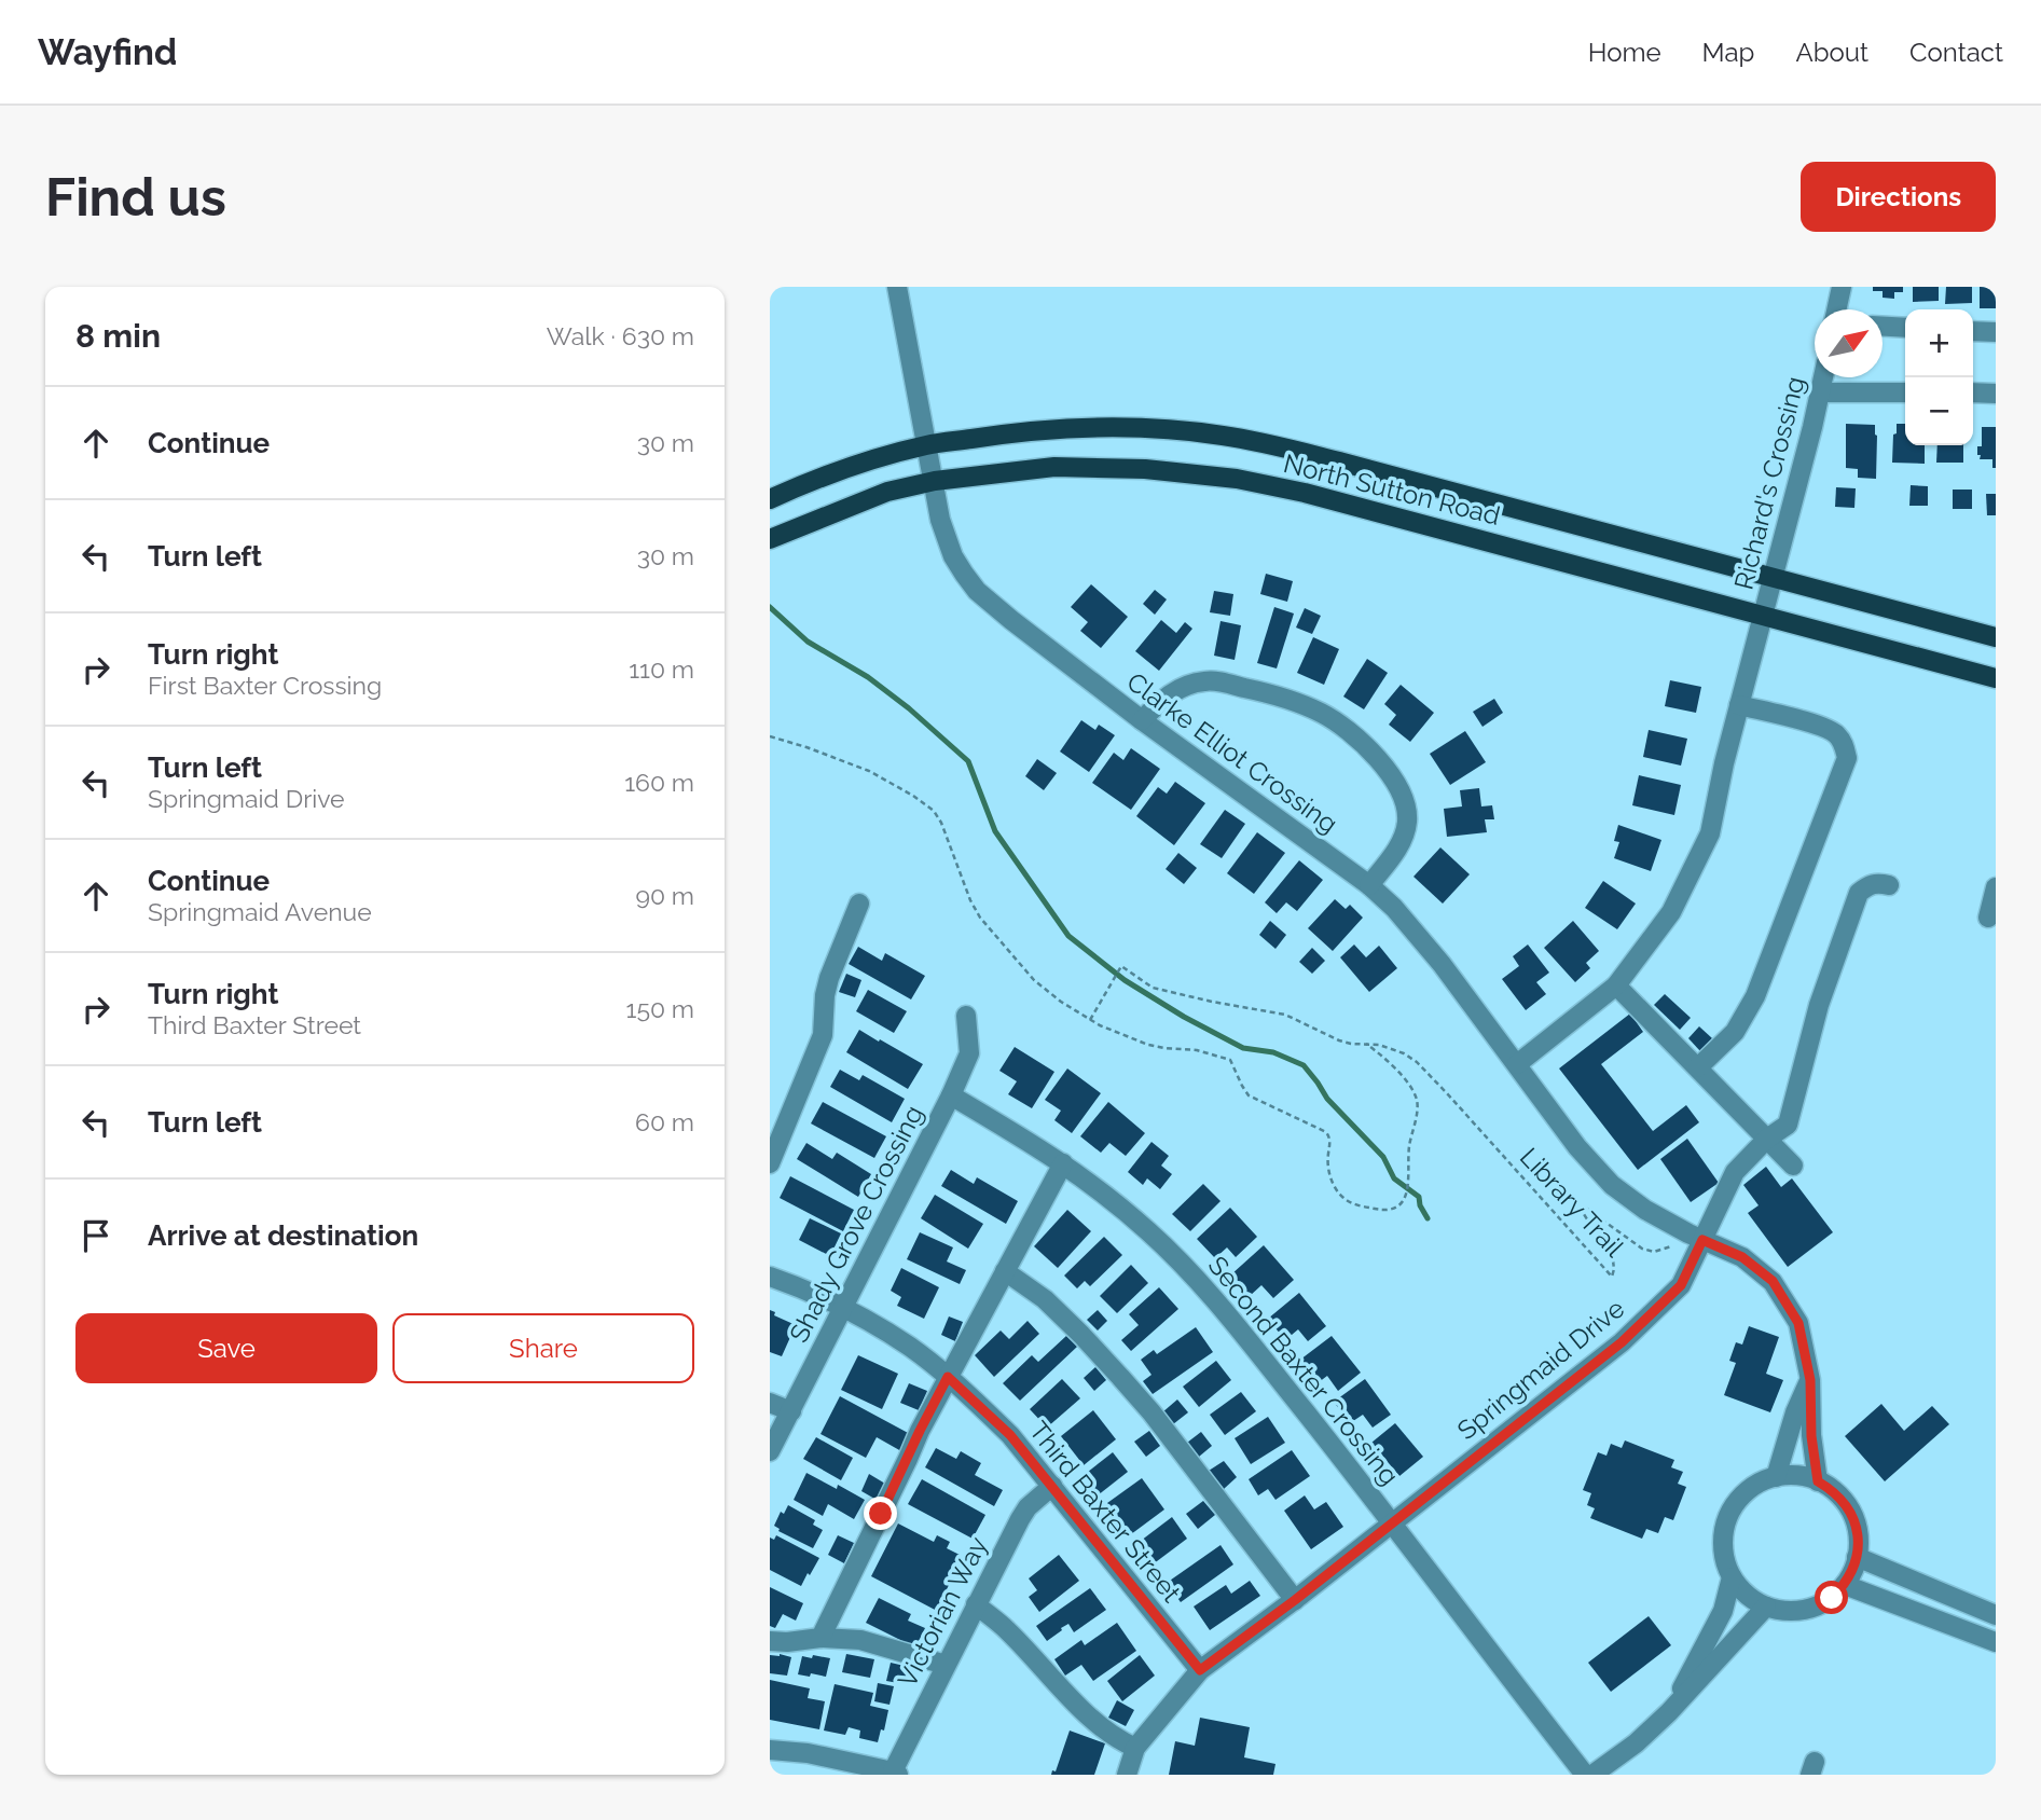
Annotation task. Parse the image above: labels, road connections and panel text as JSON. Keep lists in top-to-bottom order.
{
  "streets": {
    "main road": ["North Sutton Road"],
    "street": [
      "Richard's Crossing",
      "Clarke Elliot Crossing",
      "Shady Grove Crossing",
      "Springmaid Drive",
      "Second Baxter Crossing",
      "Third Baxter Street",
      "Victorian Way"
    ],
    "path": ["Library Trail"]
  },
  "crossings": [
    ["Richard's Crossing", "North Sutton Road"],
    ["Richard's Crossing", "Clarke Elliot Crossing"],
    ["North Sutton Road", "Clarke Elliot Crossing"],
    ["Clarke Elliot Crossing", "Springmaid Drive"],
    ["Shady Grove Crossing", "Second Baxter Crossing"],
    ["Shady Grove Crossing", "Third Baxter Street"],
    ["Springmaid Drive", "Second Baxter Crossing"],
    ["Springmaid Drive", "Third Baxter Street"],
    ["Third Baxter Street", "Victorian Way"]
  ],
  "north": "top right",
  "page": {
    "header": "Wayfind",
    "nav": [
      "Home",
      "Map",
      "About",
      "Contact"
    ],
    "buttons": [
      "Directions",
      ["Save", "Share"]
    ],
    "title": "Find us",
    "heading": ["8 min", "Walk · 630 m"],
    "map_buttons": ["+", "−"],
    "list": [
      ["Continue", "30 m"],
      ["Turn left", "30 m"],
      ["Turn right", "First Baxter Crossing", "110 m"],
      ["Turn left", "Springmaid Drive", "160 m"],
      ["Continue", "Springmaid Avenue", "90 m"],
      ["Turn right", "Third Baxter Street", "150 m"],
      ["Turn left", "60 m"],
      "Arrive at destination"
    ]
  }
}
